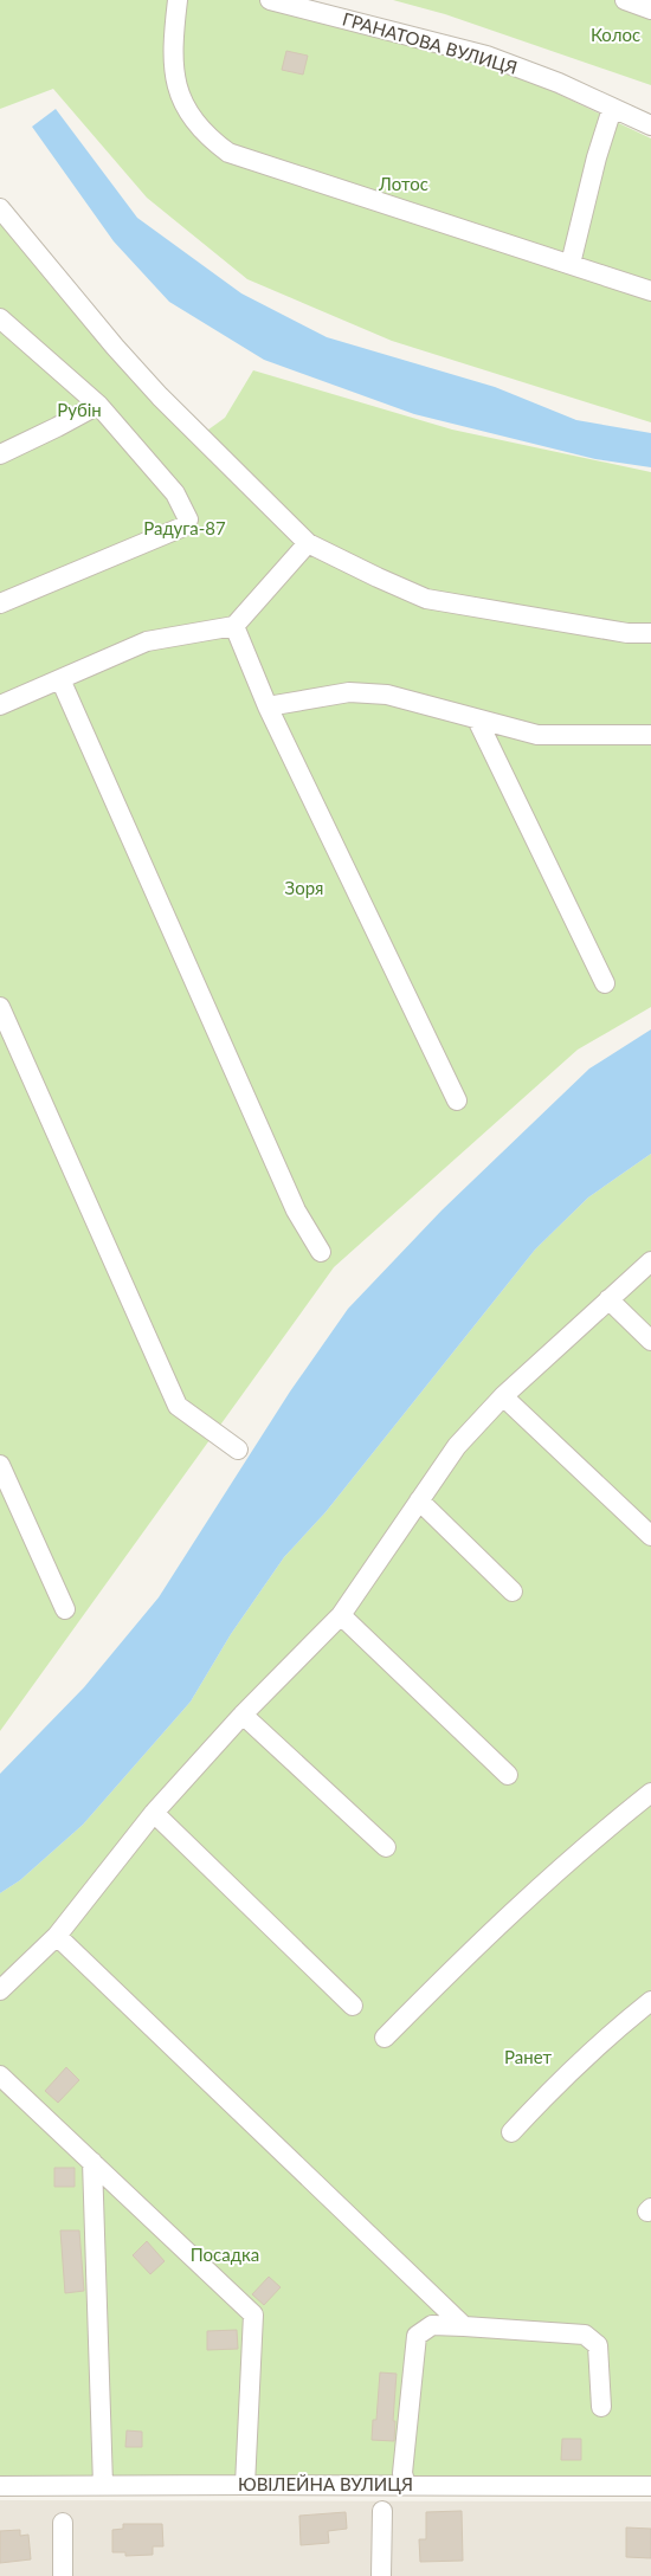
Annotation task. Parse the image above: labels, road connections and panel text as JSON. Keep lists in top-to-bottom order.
{
  "streets": {
    "street": ["ГРАНАТОВА ВУЛИЦЯ", "ЮВІЛЕЙНА ВУЛИЦЯ"]
  },
  "parks": [
    "Колос",
    "Лотос",
    "Рубін",
    "Радуга-87",
    "Зоря",
    "Ранет",
    "Посадка"
  ]
}
